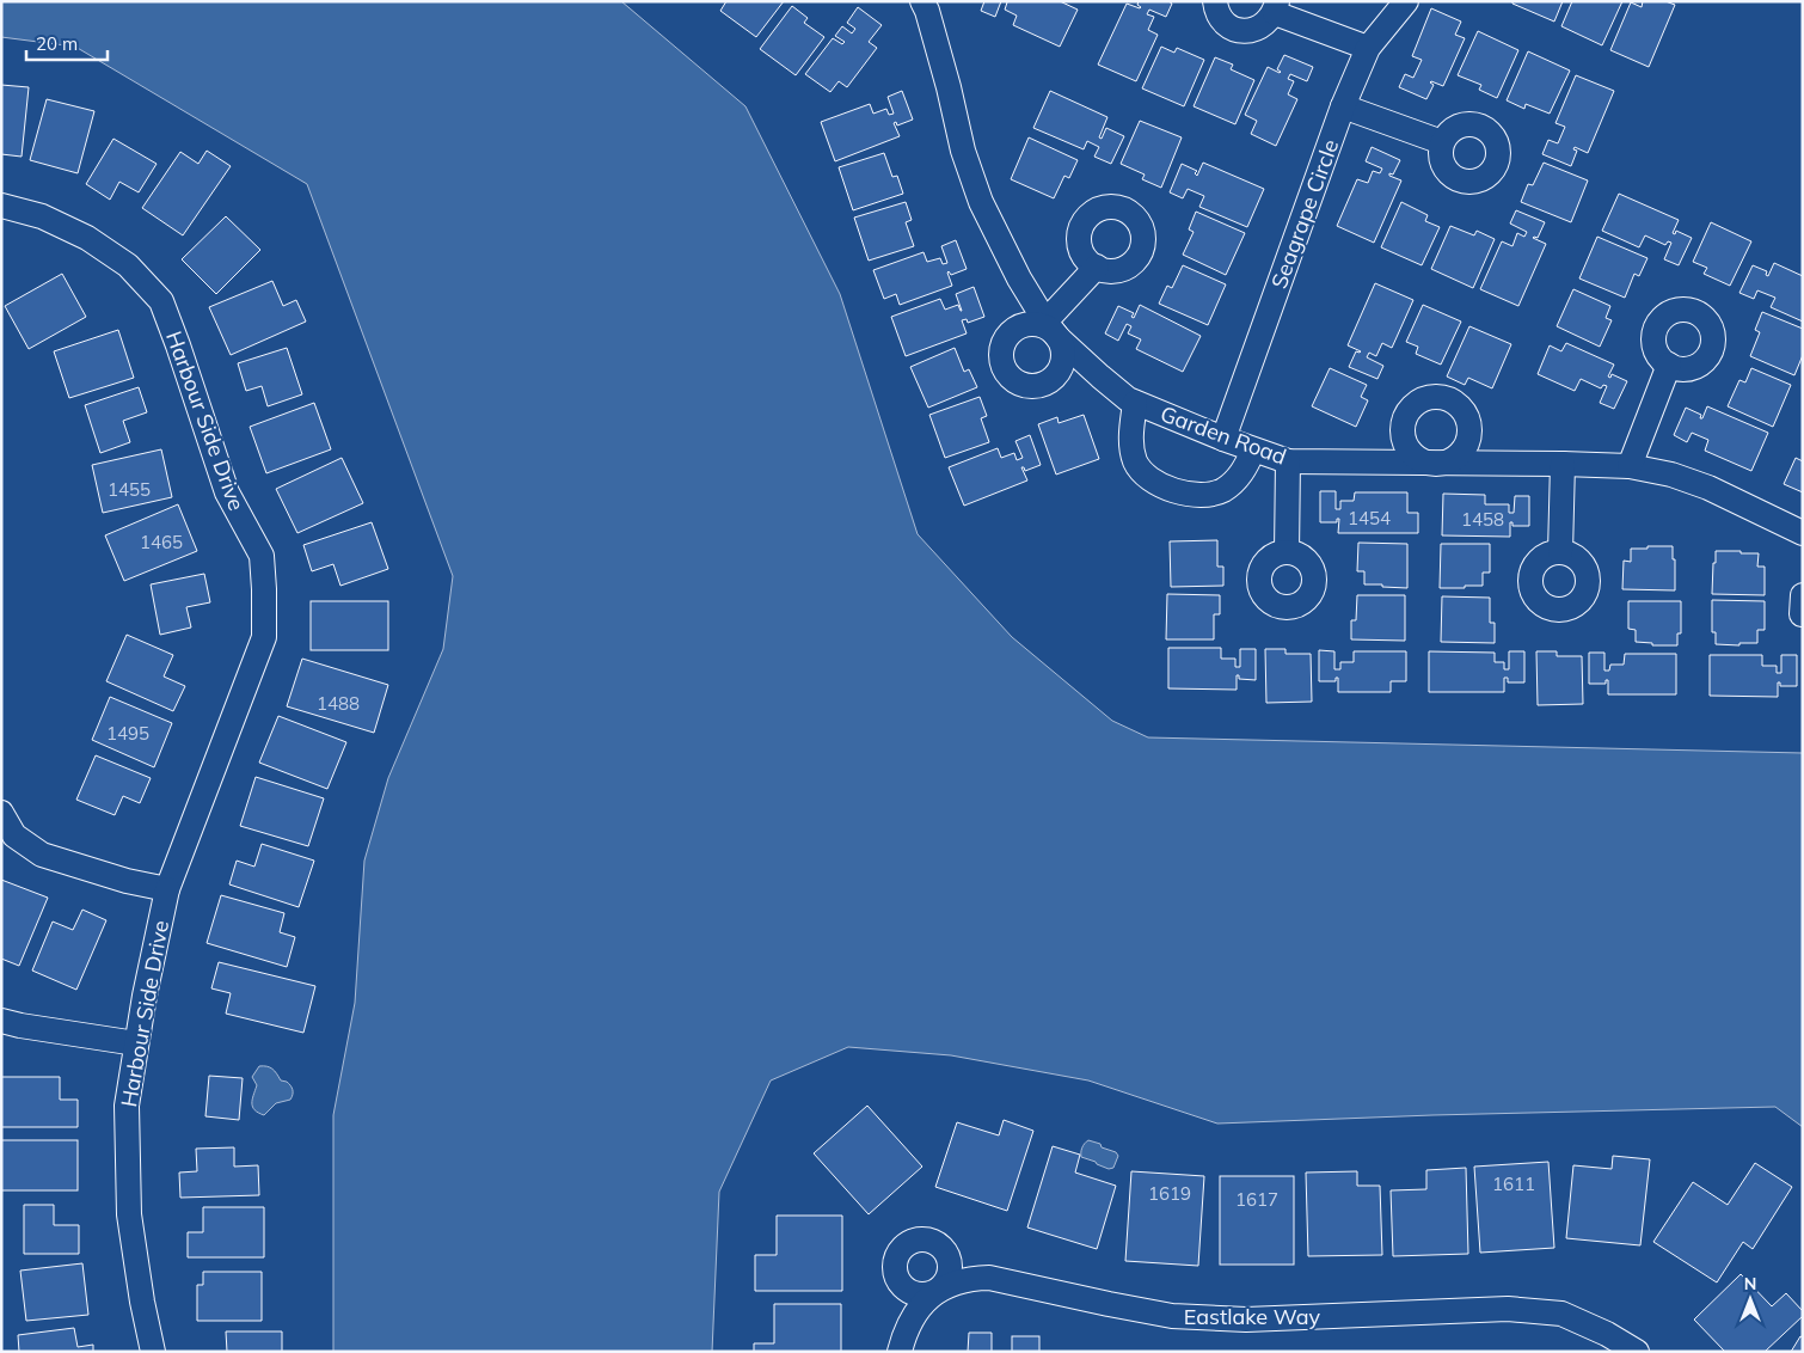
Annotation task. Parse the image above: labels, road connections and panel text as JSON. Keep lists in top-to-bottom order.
{
  "streets": {
    "street": [
      "Seagrape Circle",
      "Harbour Side Drive",
      "Garden Road",
      "Eastlake Way"
    ]
  },
  "crossings": [
    ["Seagrape Circle", "Garden Road"]
  ],
  "house_numbers": [
    "1455",
    "1454",
    "1458",
    "1465",
    "1488",
    "1495",
    "1611",
    "1619",
    "1617"
  ],
  "scale_bar": "20 m",
  "north": "top"
}
